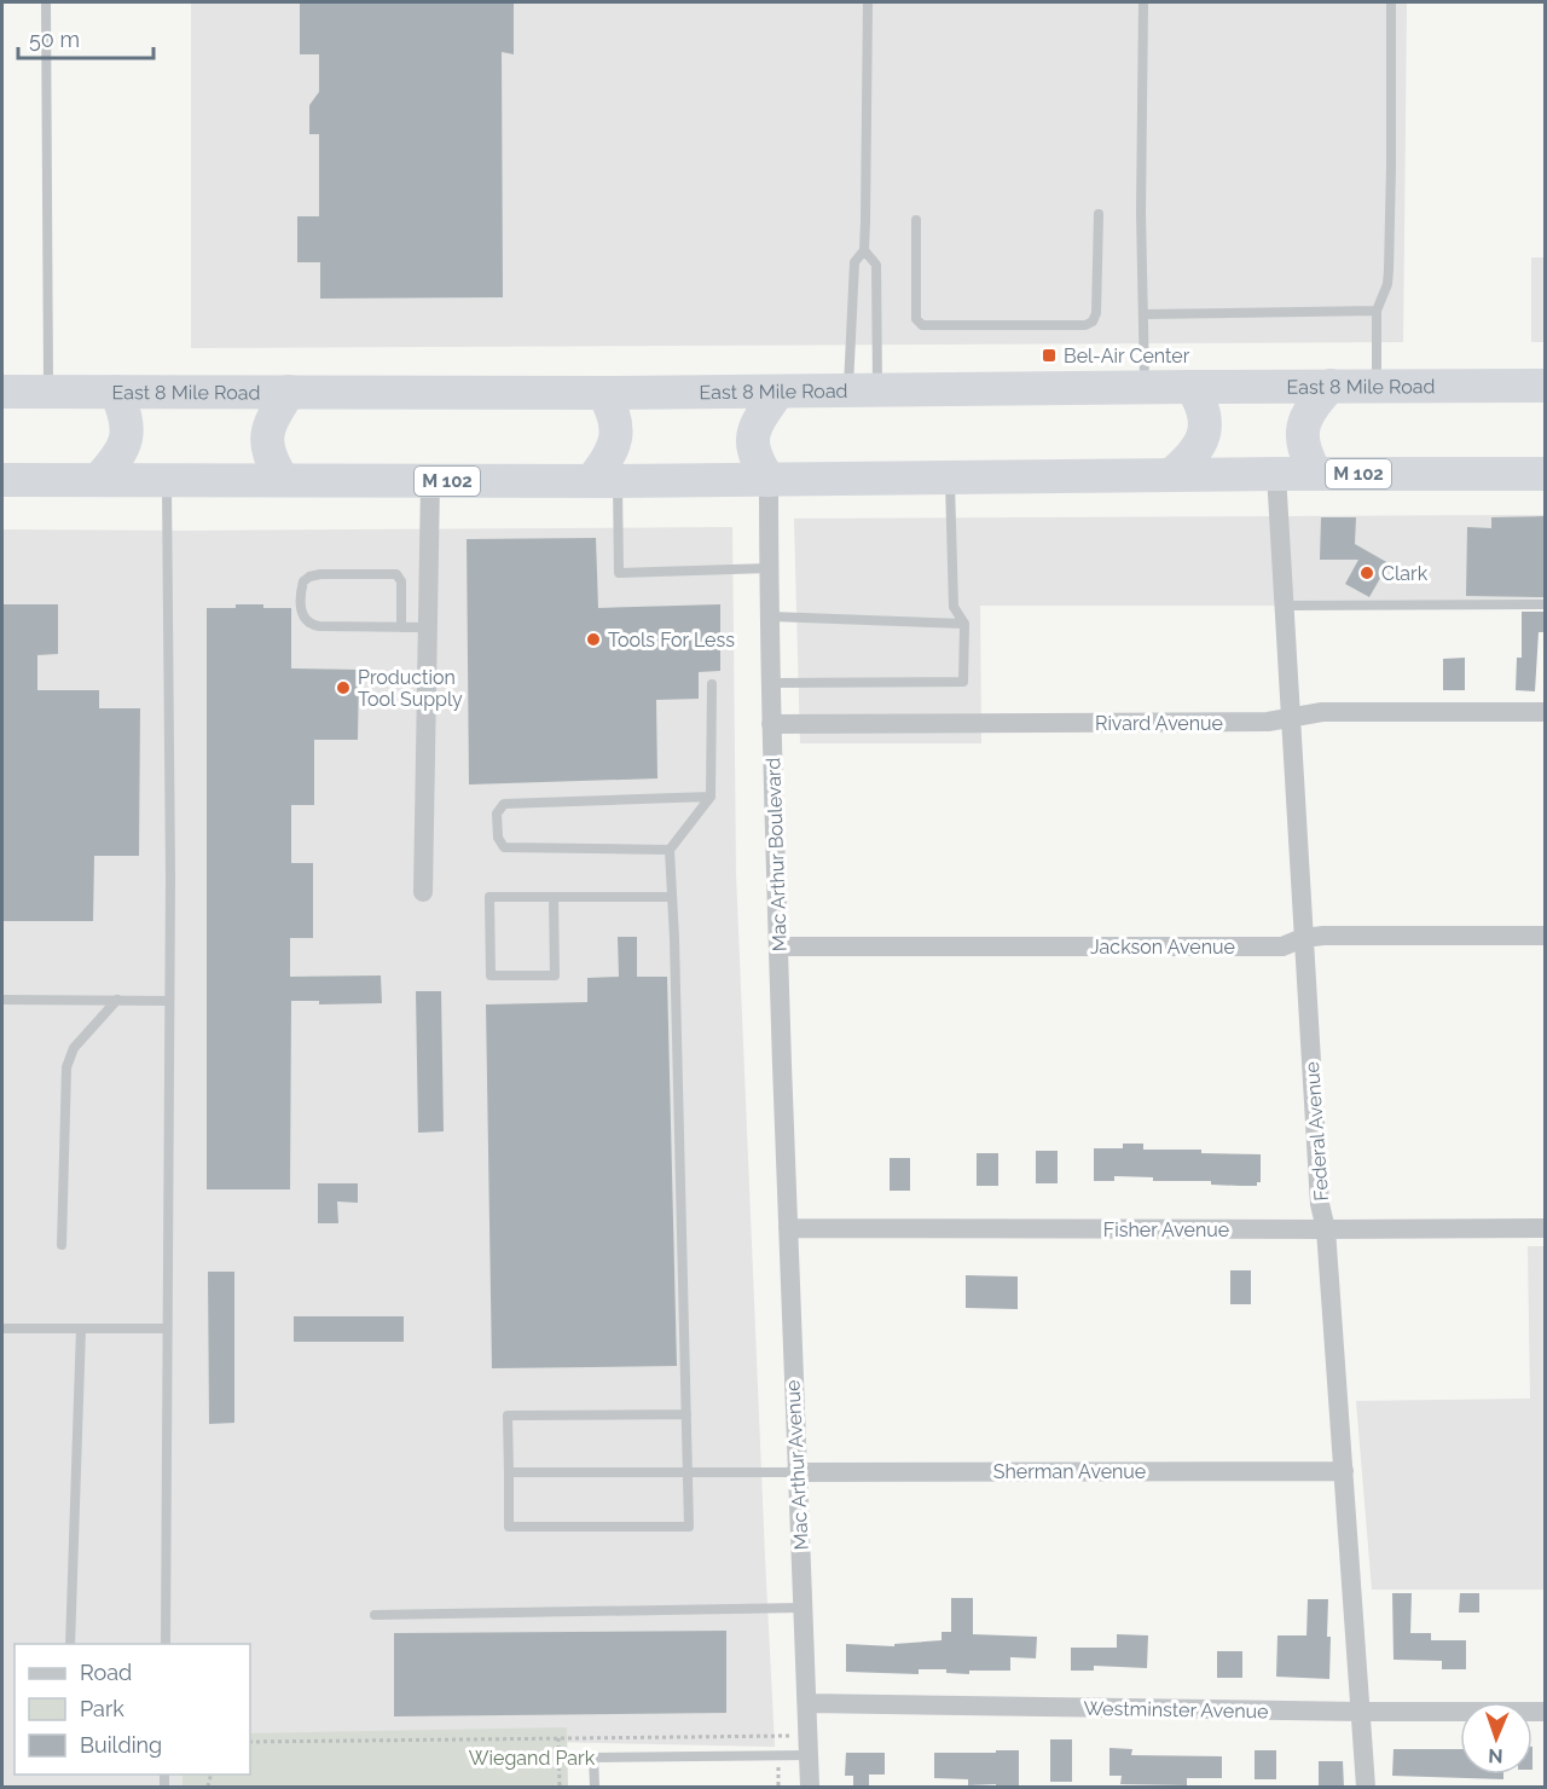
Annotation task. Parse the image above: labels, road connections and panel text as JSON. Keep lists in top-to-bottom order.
{
  "streets": {
    "highway": ["East 8 Mile Road", "M 102"],
    "street": [
      "Rivard Avenue",
      "Mac Arthur Boulevard",
      "Jackson Avenue",
      "Federal Avenue",
      "Fisher Avenue",
      "Mac Arthur Avenue",
      "Sherman Avenue",
      "Westminster Avenue"
    ]
  },
  "crossings": [
    ["M 102", "Mac Arthur Boulevard"],
    ["M 102", "Federal Avenue"],
    ["Rivard Avenue", "Mac Arthur Boulevard"],
    ["Rivard Avenue", "Federal Avenue"],
    ["Mac Arthur Boulevard", "Jackson Avenue"],
    ["Mac Arthur Boulevard", "Fisher Avenue"],
    ["Mac Arthur Boulevard", "Mac Arthur Avenue"],
    ["Jackson Avenue", "Federal Avenue"],
    ["Federal Avenue", "Fisher Avenue"],
    ["Federal Avenue", "Sherman Avenue"],
    ["Federal Avenue", "Westminster Avenue"],
    ["Fisher Avenue", "Mac Arthur Avenue"],
    ["Mac Arthur Avenue", "Sherman Avenue"],
    ["Mac Arthur Avenue", "Westminster Avenue"]
  ],
  "parks": ["Wiegand Park"],
  "places": {
    "transit": ["Bel-Air Center"],
    "other": ["Clark", "Tools For Less", "Production Tool Supply"]
  },
  "legend": ["Road", "Park", "Building"],
  "scale_bar": "50 m",
  "north": "bottom"
}
